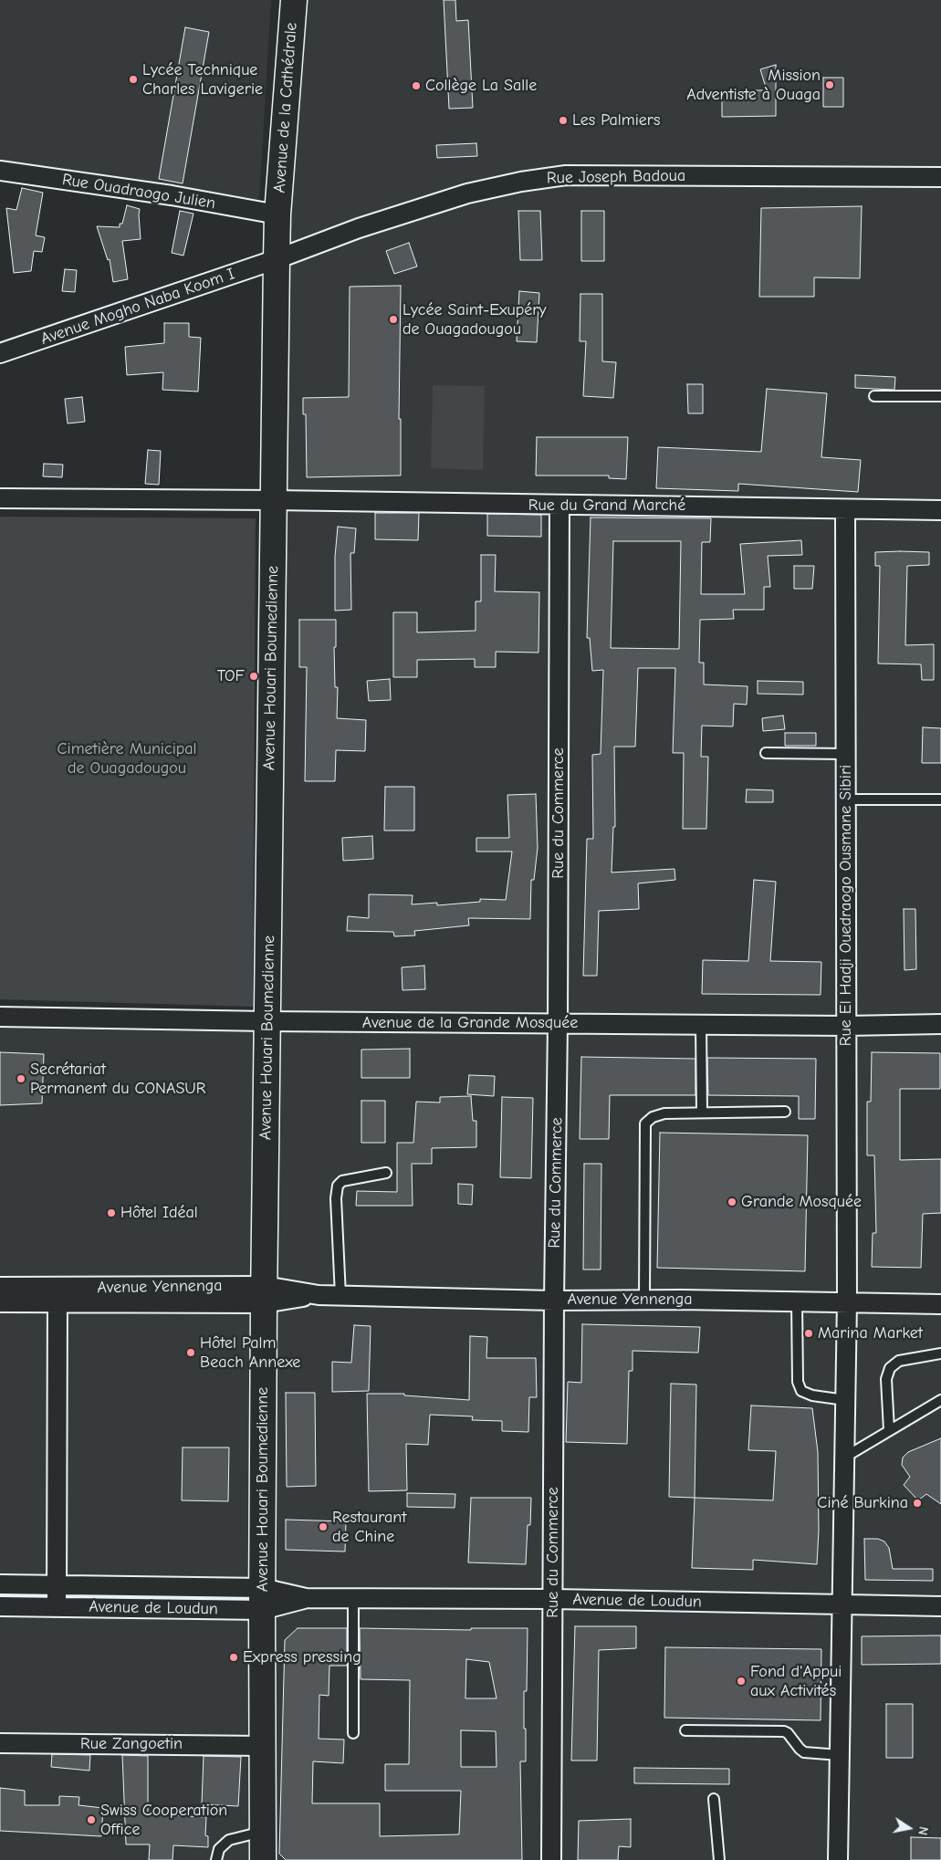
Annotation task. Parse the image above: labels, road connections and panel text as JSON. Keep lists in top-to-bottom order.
{
  "streets": {
    "main road": ["Avenue de la Cathédrale", "Avenue Houari Boumedienne"],
    "street": [
      "Rue Joseph Badoua",
      "Rue Ouadraogo Julien",
      "Avenue Mogho Naba Koom I",
      "Rue du Grand Marché",
      "Rue du Commerce",
      "Rue El Hadji Ouedraogo Ousmane Sibiri",
      "Avenue de la Grande Mosquée",
      "Avenue Yennenga",
      "Avenue de Loudun",
      "Rue Zangoetin"
    ]
  },
  "crossings": [
    ["Avenue de la Cathédrale", "Rue Ouadraogo Julien"],
    ["Avenue de la Cathédrale", "Avenue Houari Boumedienne"],
    ["Rue Joseph Badoua", "Avenue Mogho Naba Koom I"],
    ["Rue Joseph Badoua", "Avenue Houari Boumedienne"],
    ["Rue Ouadraogo Julien", "Avenue Houari Boumedienne"],
    ["Avenue Mogho Naba Koom I", "Avenue Houari Boumedienne"],
    ["Rue du Grand Marché", "Avenue Houari Boumedienne"],
    ["Rue du Grand Marché", "Rue du Commerce"],
    ["Rue du Grand Marché", "Rue El Hadji Ouedraogo Ousmane Sibiri"],
    ["Avenue Houari Boumedienne", "Avenue de la Grande Mosquée"],
    ["Avenue Houari Boumedienne", "Avenue Yennenga"],
    ["Avenue Houari Boumedienne", "Avenue de Loudun"],
    ["Avenue Houari Boumedienne", "Rue Zangoetin"],
    ["Rue du Commerce", "Avenue de la Grande Mosquée"],
    ["Rue du Commerce", "Avenue Yennenga"],
    ["Rue du Commerce", "Avenue de Loudun"],
    ["Rue El Hadji Ouedraogo Ousmane Sibiri", "Avenue de la Grande Mosquée"],
    ["Rue El Hadji Ouedraogo Ousmane Sibiri", "Avenue Yennenga"],
    ["Rue El Hadji Ouedraogo Ousmane Sibiri", "Avenue de Loudun"]
  ],
  "parks": ["Cimetière Municipal de Ouagadougou"],
  "places": [
    "Lycée Technique Charles Lavigerie",
    "Mission Adventiste à Ouaga",
    "Collège La Salle",
    "Les Palmiers",
    "Lycée Saint-Exupéry de Ouagadougou",
    "TOF",
    "Secrétariat Permanent du CONASUR",
    "Grande Mosquée",
    "Hôtel Idéal",
    "Marina Market",
    "Hôtel Palm Beach Annexe",
    "Ciné Burkina",
    "Restaurant de Chine",
    "Express pressing",
    "Fond d'Appui aux Activités",
    "Swiss Cooperation Office"
  ],
  "north": "right"
}
